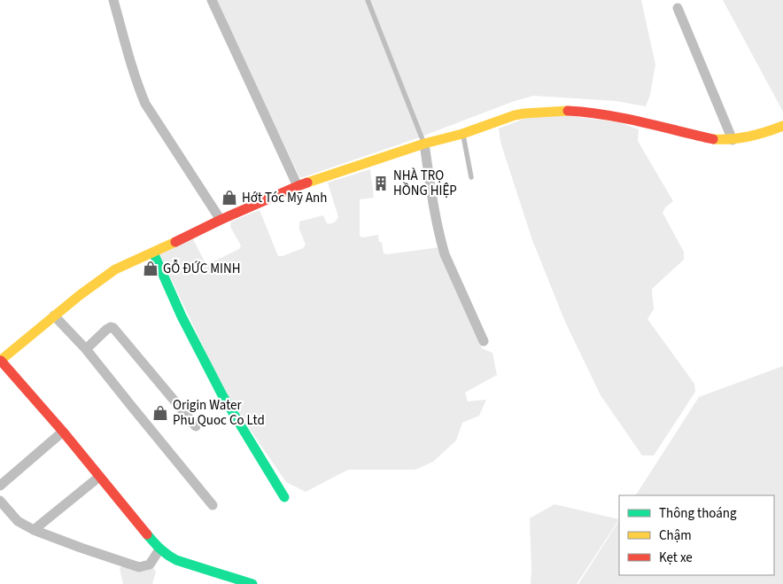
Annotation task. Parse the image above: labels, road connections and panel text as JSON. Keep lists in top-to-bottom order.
{
  "places": {
    "building": ["NHÀ TRỌ HỒNG HIỆP"],
    "shop": ["Hớt Tóc Mỹ Anh", "GỖ ĐỨC MINH", "Origin Water Phu Quoc Co Ltd"]
  },
  "legend": ["Thông thoáng", "Chậm", "Kẹt xe"]
}
